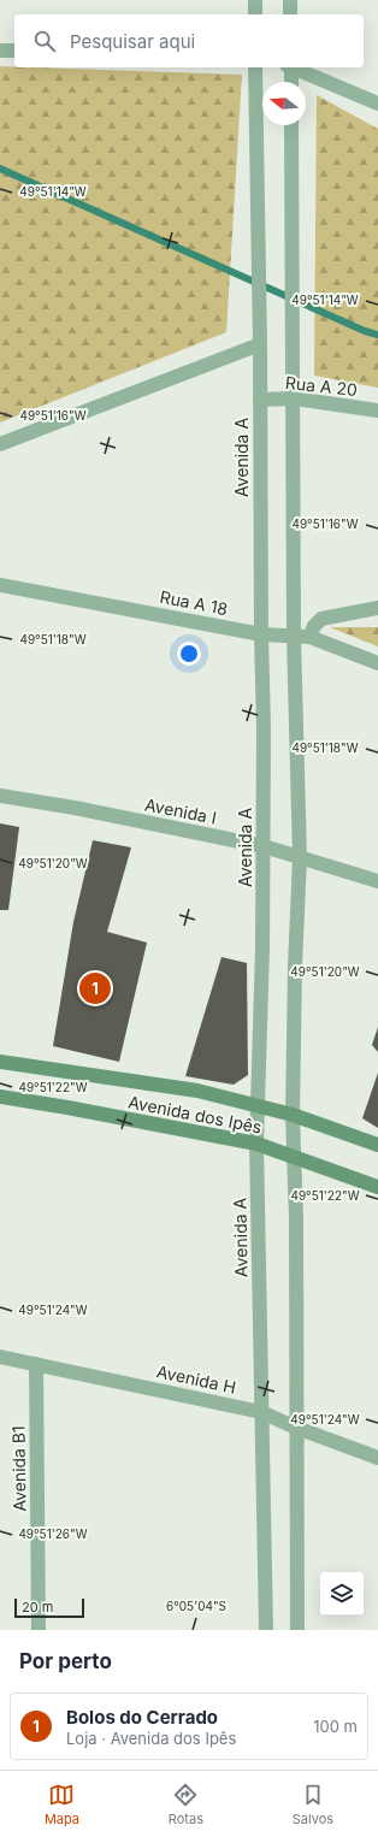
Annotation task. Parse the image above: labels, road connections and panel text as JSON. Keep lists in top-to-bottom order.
{
  "streets": {
    "main road": ["Avenida dos Ipês"],
    "street": [
      "Rua A 20",
      "Avenida A",
      "Rua A 18",
      "Avenida I",
      "Avenida H",
      "Avenida B1"
    ]
  },
  "crossings": [
    ["Rua A 20", "Avenida A"],
    ["Avenida A", "Rua A 18"],
    ["Avenida A", "Avenida I"],
    ["Avenida A", "Avenida dos Ipês"],
    ["Avenida A", "Avenida H"],
    ["Avenida H", "Avenida B1"]
  ],
  "scale_bar": "20 m",
  "north": "left",
  "page": {
    "search": "Pesquisar aqui",
    "pins": "1",
    "scale": "20 m",
    "heading": "Por perto",
    "list": [
      {
        "mark": "1",
        "name": "Bolos do Cerrado",
        "note": "Loja · Avenida dos Ipês",
        "value": "100 m"
      }
    ],
    "nav": ["Mapa", "Rotas", "Salvos"]
  },
  "coordinates": [
    "49°51'14\"W",
    "49°51'16\"W",
    "49°51'18\"W",
    "49°51'20\"W",
    "49°51'22\"W",
    "49°51'24\"W",
    "49°51'26\"W",
    "6°05'04\"S"
  ]
}
